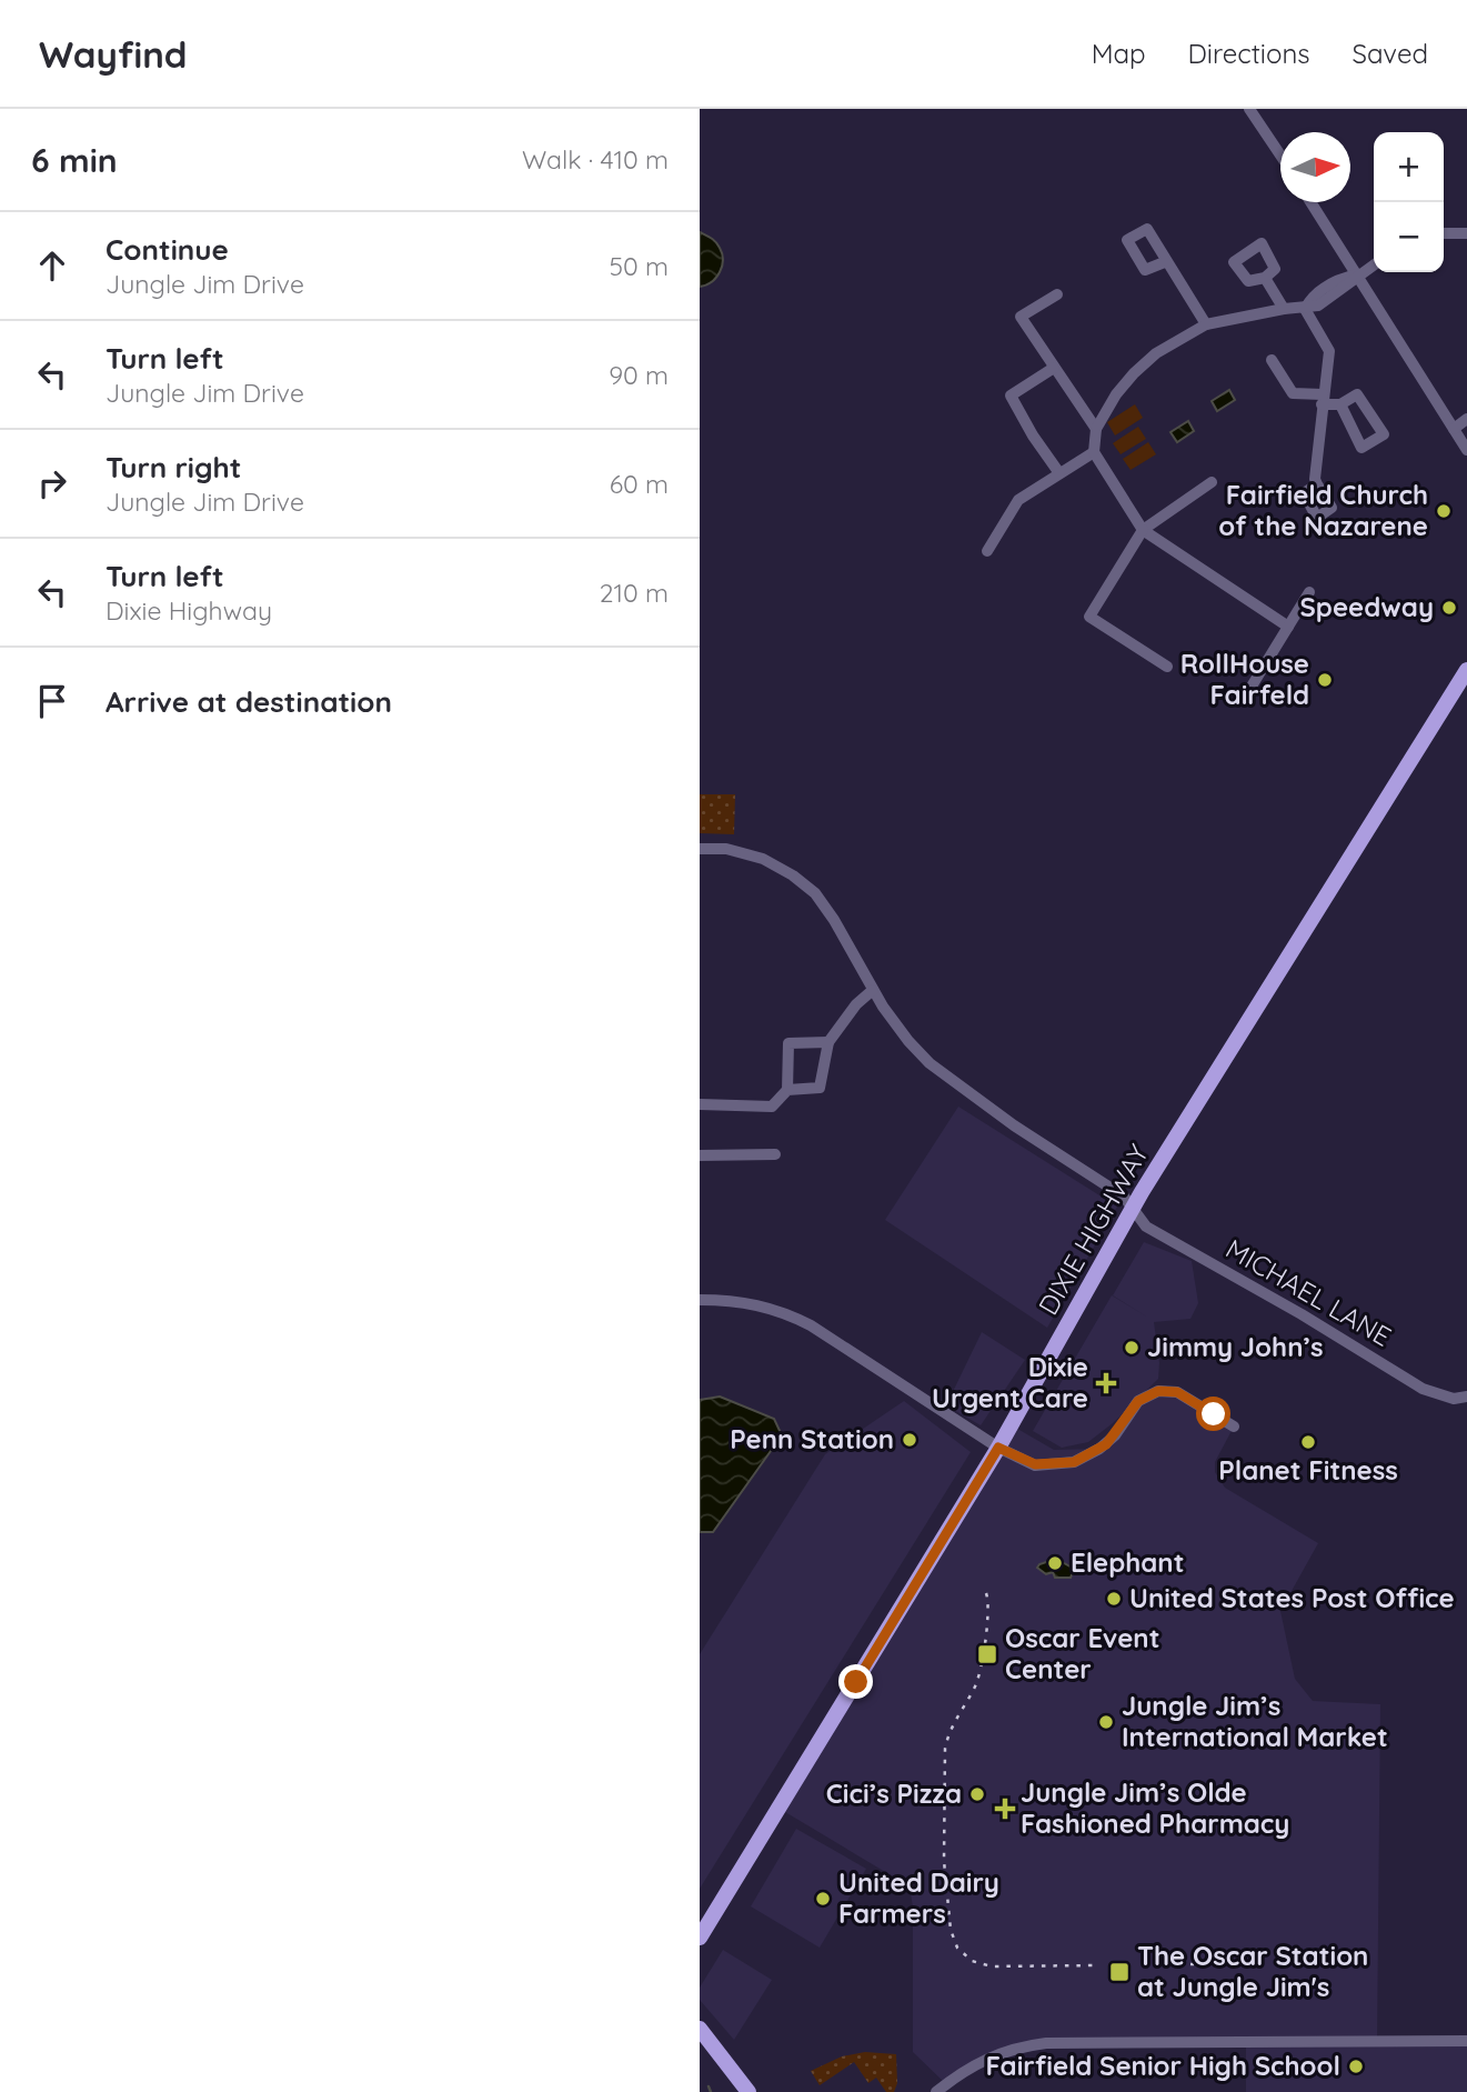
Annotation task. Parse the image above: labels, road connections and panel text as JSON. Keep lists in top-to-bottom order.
{
  "streets": {
    "main road": ["DIXIE HIGHWAY"],
    "street": ["MICHAEL LANE"]
  },
  "crossings": [
    ["DIXIE HIGHWAY", "MICHAEL LANE"]
  ],
  "places": {
    "other": [
      "Fairfield Church of the Nazarene",
      "Speedway",
      "RollHouse Fairfeld",
      "Jimmy John’s",
      "Penn Station",
      "Planet Fitness",
      "Elephant",
      "United States Post Office",
      "Jungle Jim’s International Market",
      "Cici’s Pizza",
      "United Dairy Farmers",
      "Fairfield Senior High School"
    ],
    "health": ["Dixie Urgent Care", "Jungle Jim’s Olde Fashioned Pharmacy"],
    "transit": ["Oscar Event Center", "The Oscar Station at Jungle Jim's"]
  },
  "north": "right",
  "page": {
    "header": "Wayfind",
    "nav": ["Map", "Directions", "Saved"],
    "heading": ["6 min", "Walk · 410 m"],
    "map_buttons": ["+", "−"],
    "list": [
      ["Continue", "Jungle Jim Drive", "50 m"],
      ["Turn left", "Jungle Jim Drive", "90 m"],
      ["Turn right", "Jungle Jim Drive", "60 m"],
      ["Turn left", "Dixie Highway", "210 m"],
      "Arrive at destination"
    ]
  }
}
